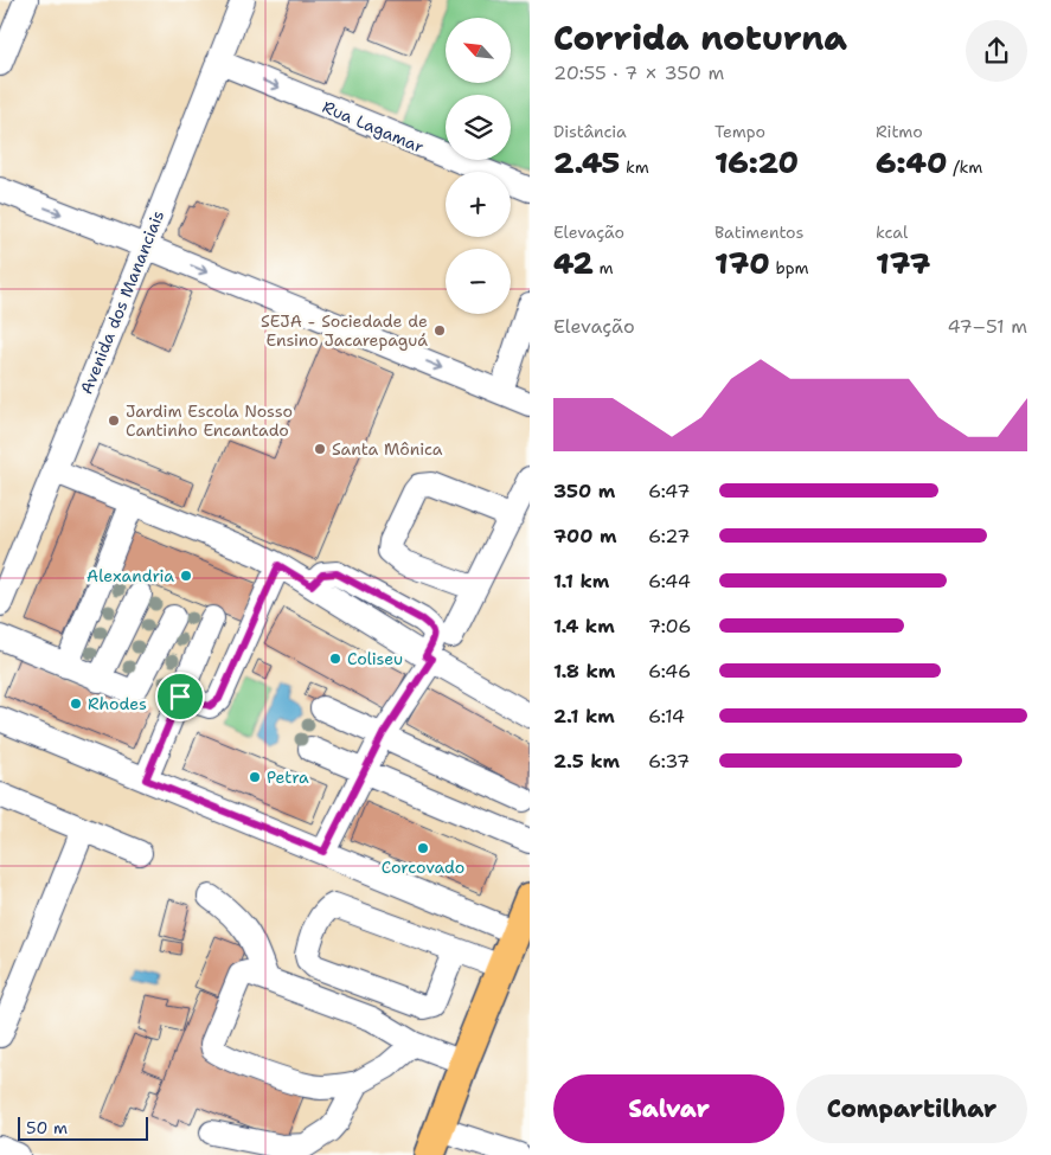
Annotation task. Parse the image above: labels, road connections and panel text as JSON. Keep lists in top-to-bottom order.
{
  "streets": {
    "street": ["Rua Lagamar", "Avenida dos Mananciais"]
  },
  "crossings": [
    ["Rua Lagamar", "Avenida dos Mananciais"]
  ],
  "places": [
    "SEJA - Sociedade de Ensino Jacarepaguá",
    "Jardim Escola Nosso Cantinho Encantado",
    "Santa Mônica",
    "Alexandria",
    "Coliseu",
    "Rhodes",
    "Petra",
    "Corcovado"
  ],
  "scale_bar": "50 m",
  "north": "top left",
  "page": {
    "heading": ["Corrida noturna", "20:55 · 7 × 350 m"],
    "map_buttons": ["+", "−"],
    "stats": [
      ["Distância", "2.45 km"],
      ["Tempo", "16:20"],
      ["Ritmo", "6:40 /km"],
      ["Elevação", "42 m"],
      ["Batimentos", "170 bpm"],
      ["kcal", "177"]
    ],
    "chart": ["Elevação", "47–51 m"],
    "list": [
      {
        "name": "350 m",
        "note": "6:47"
      },
      {
        "name": "700 m",
        "note": "6:27"
      },
      {
        "name": "1.1 km",
        "note": "6:44"
      },
      {
        "name": "1.4 km",
        "note": "7:06"
      },
      {
        "name": "1.8 km",
        "note": "6:46"
      },
      {
        "name": "2.1 km",
        "note": "6:14"
      },
      {
        "name": "2.5 km",
        "note": "6:37"
      }
    ],
    "buttons": ["Salvar", "Compartilhar"],
    "scale": "50 m"
  }
}
